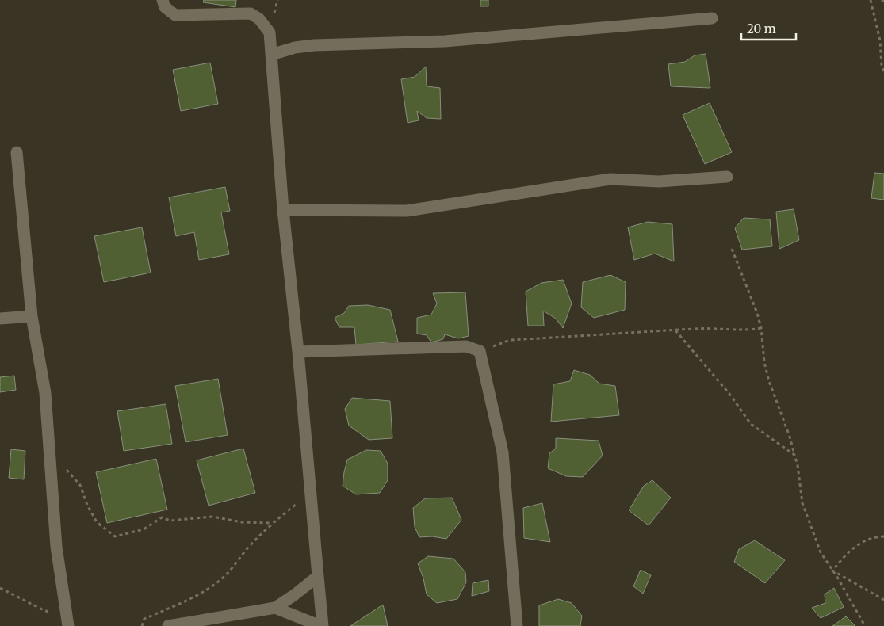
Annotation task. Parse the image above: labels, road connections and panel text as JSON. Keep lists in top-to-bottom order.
{
  "scale_bar": "20 m"
}
